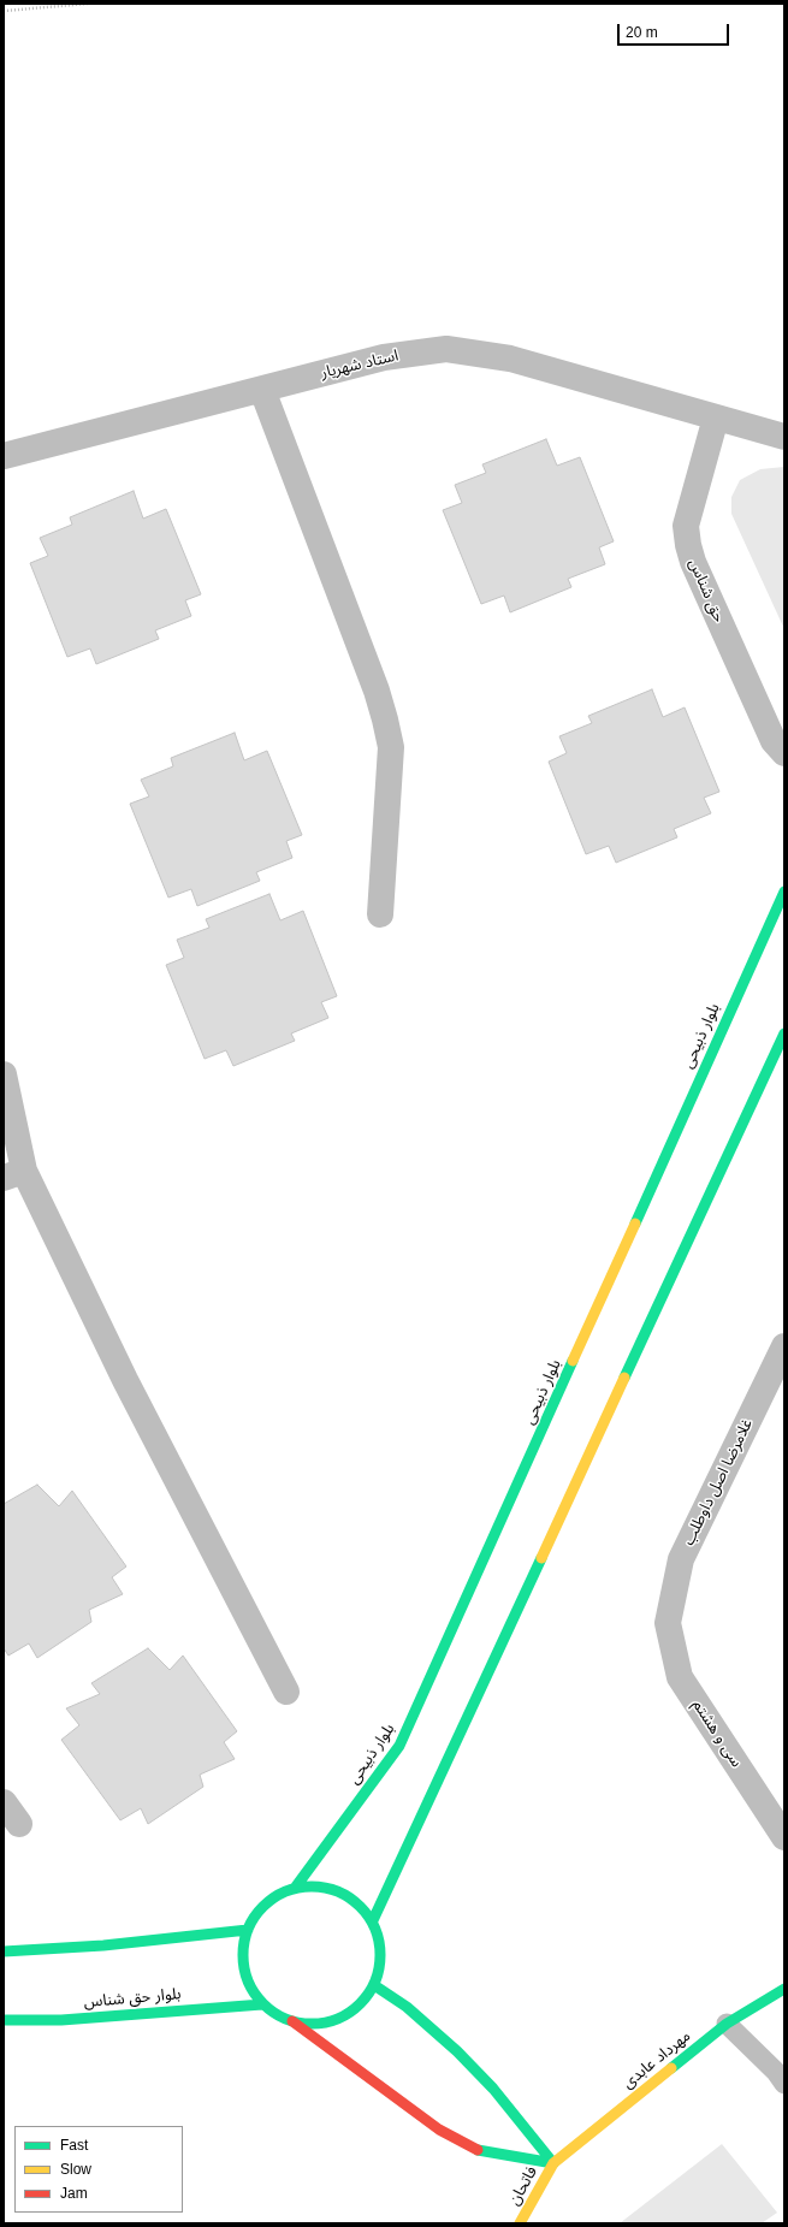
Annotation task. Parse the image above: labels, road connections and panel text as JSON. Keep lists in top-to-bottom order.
{
  "streets": {
    "main road": [
      "بلوار ذبیحی",
      "بلوار حق شناس",
      "مهرداد عابدی",
      "فاتحان"
    ],
    "street": [
      "استاد شهریار",
      "حق شناس",
      "غلامرضا اصل داوطلب",
      "سی و هشتم"
    ]
  },
  "crossings": [
    ["استاد شهریار", "حق شناس"],
    ["بلوار ذبیحی", "بلوار حق شناس"],
    ["غلامرضا اصل داوطلب", "سی و هشتم"],
    ["مهرداد عابدی", "فاتحان"]
  ],
  "legend": ["Fast", "Slow", "Jam"],
  "scale_bar": "20 m"
}
